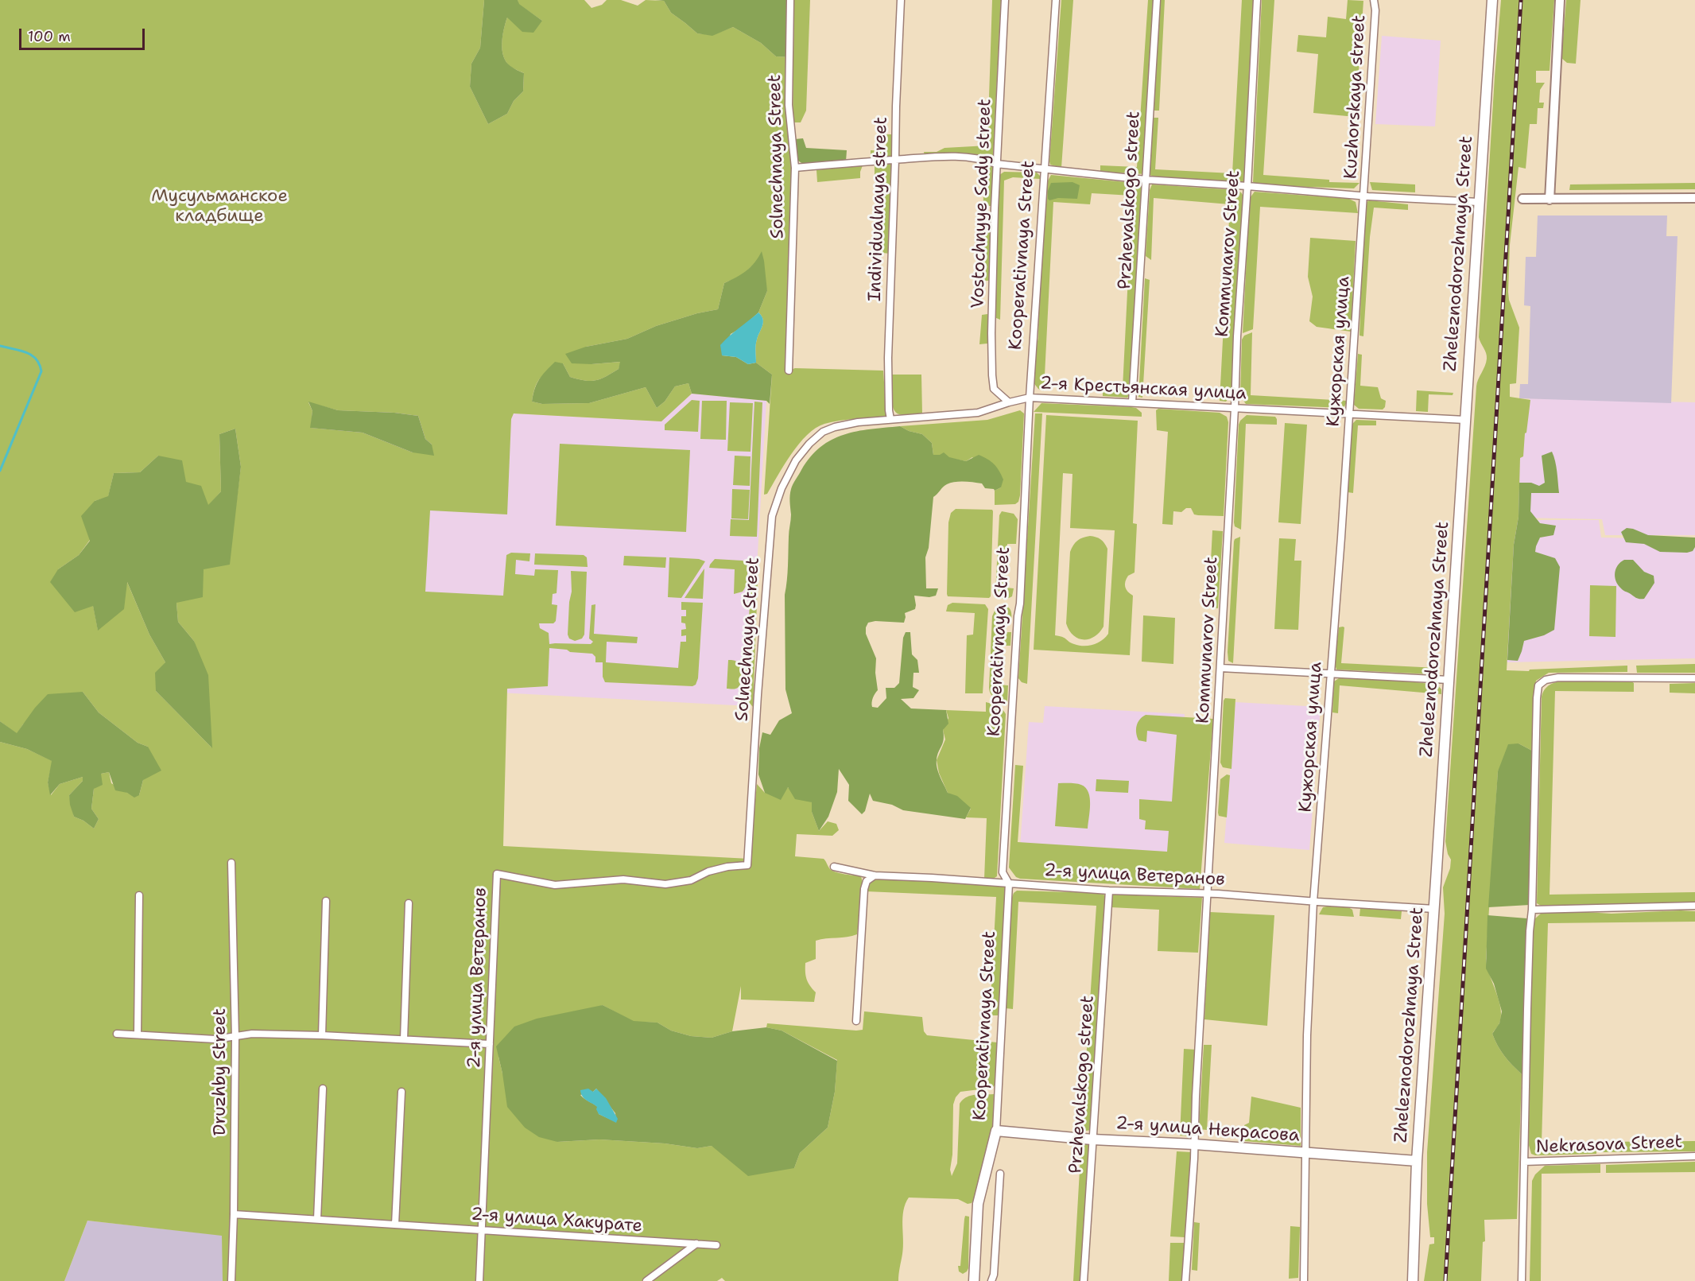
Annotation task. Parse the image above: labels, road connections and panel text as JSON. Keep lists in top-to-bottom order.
{
  "streets": {
    "main road": ["Zheleznodorozhnaya Street", "Kooperativnaya Street", "2-я улица Некрасова"],
    "street": [
      "Kuzhorskaya street",
      "Solnechnaya Street",
      "Przhevalskogo street",
      "Vostochnyye Sady street",
      "Individualnaya street",
      "Kommunarov Street",
      "Кужорская улица",
      "2-я Крестьянская улица",
      "2-я улица Ветеранов",
      "Druzhby Street",
      "Nekrasova Street",
      "2-я улица Хакурате"
    ]
  },
  "crossings": [
    ["Kuzhorskaya street", "Кужорская улица"],
    ["Solnechnaya Street", "2-я Крестьянская улица"],
    ["Solnechnaya Street", "2-я улица Ветеранов"],
    ["Przhevalskogo street", "2-я Крестьянская улица"],
    ["Przhevalskogo street", "2-я улица Ветеранов"],
    ["Przhevalskogo street", "2-я улица Некрасова"],
    ["Vostochnyye Sady street", "2-я Крестьянская улица"],
    ["Individualnaya street", "2-я Крестьянская улица"],
    ["Kommunarov Street", "2-я Крестьянская улица"],
    ["Kommunarov Street", "2-я улица Ветеранов"],
    ["Kommunarov Street", "2-я улица Некрасова"],
    ["Zheleznodorozhnaya Street", "2-я Крестьянская улица"],
    ["Zheleznodorozhnaya Street", "2-я улица Ветеранов"],
    ["Zheleznodorozhnaya Street", "2-я улица Некрасова"],
    ["Kooperativnaya Street", "2-я Крестьянская улица"],
    ["Kooperativnaya Street", "2-я улица Ветеранов"],
    ["Kooperativnaya Street", "2-я улица Некрасова"],
    ["Кужорская улица", "2-я Крестьянская улица"],
    ["Кужорская улица", "2-я улица Ветеранов"],
    ["Кужорская улица", "2-я улица Некрасова"],
    ["2-я улица Ветеранов", "2-я улица Хакурате"],
    ["Druzhby Street", "2-я улица Хакурате"]
  ],
  "parks": ["Мусульманское кладбище"],
  "scale_bar": "100 m"
}
